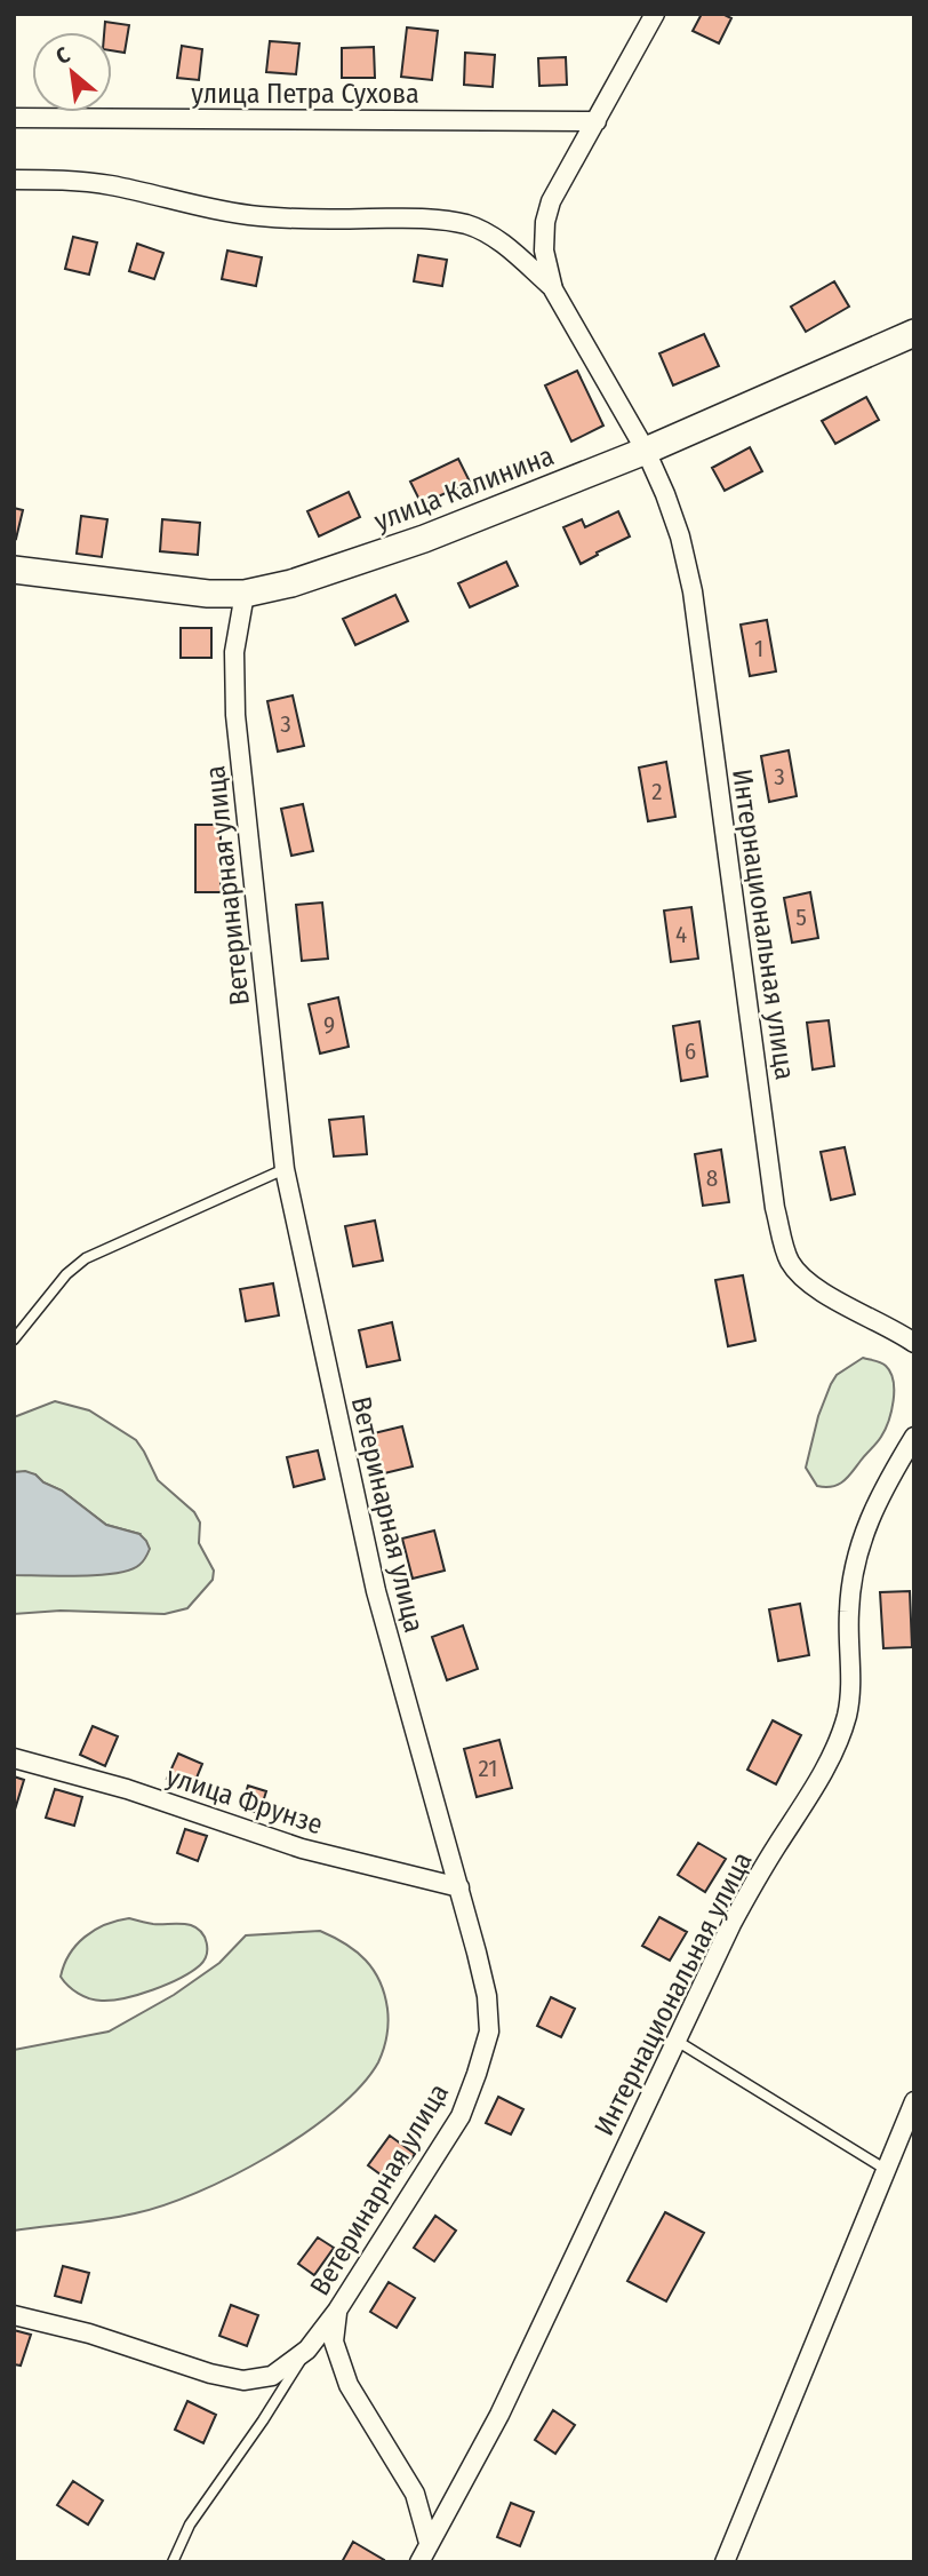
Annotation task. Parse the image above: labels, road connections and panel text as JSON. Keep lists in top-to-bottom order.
{
  "streets": {
    "street": [
      "улица Петра Сухова",
      "улица Калинина",
      "Ветеринарная улица",
      "Интернациональная улица",
      "улица Фрунзе"
    ]
  },
  "crossings": [
    ["улица Калинина", "Ветеринарная улица"],
    ["улица Калинина", "Интернациональная улица"],
    ["Ветеринарная улица", "улица Фрунзе"]
  ],
  "house_numbers": [
    "1",
    "3",
    "3",
    "2",
    "5",
    "4",
    "9",
    "6",
    "8",
    "21"
  ],
  "north": "top left"
}
